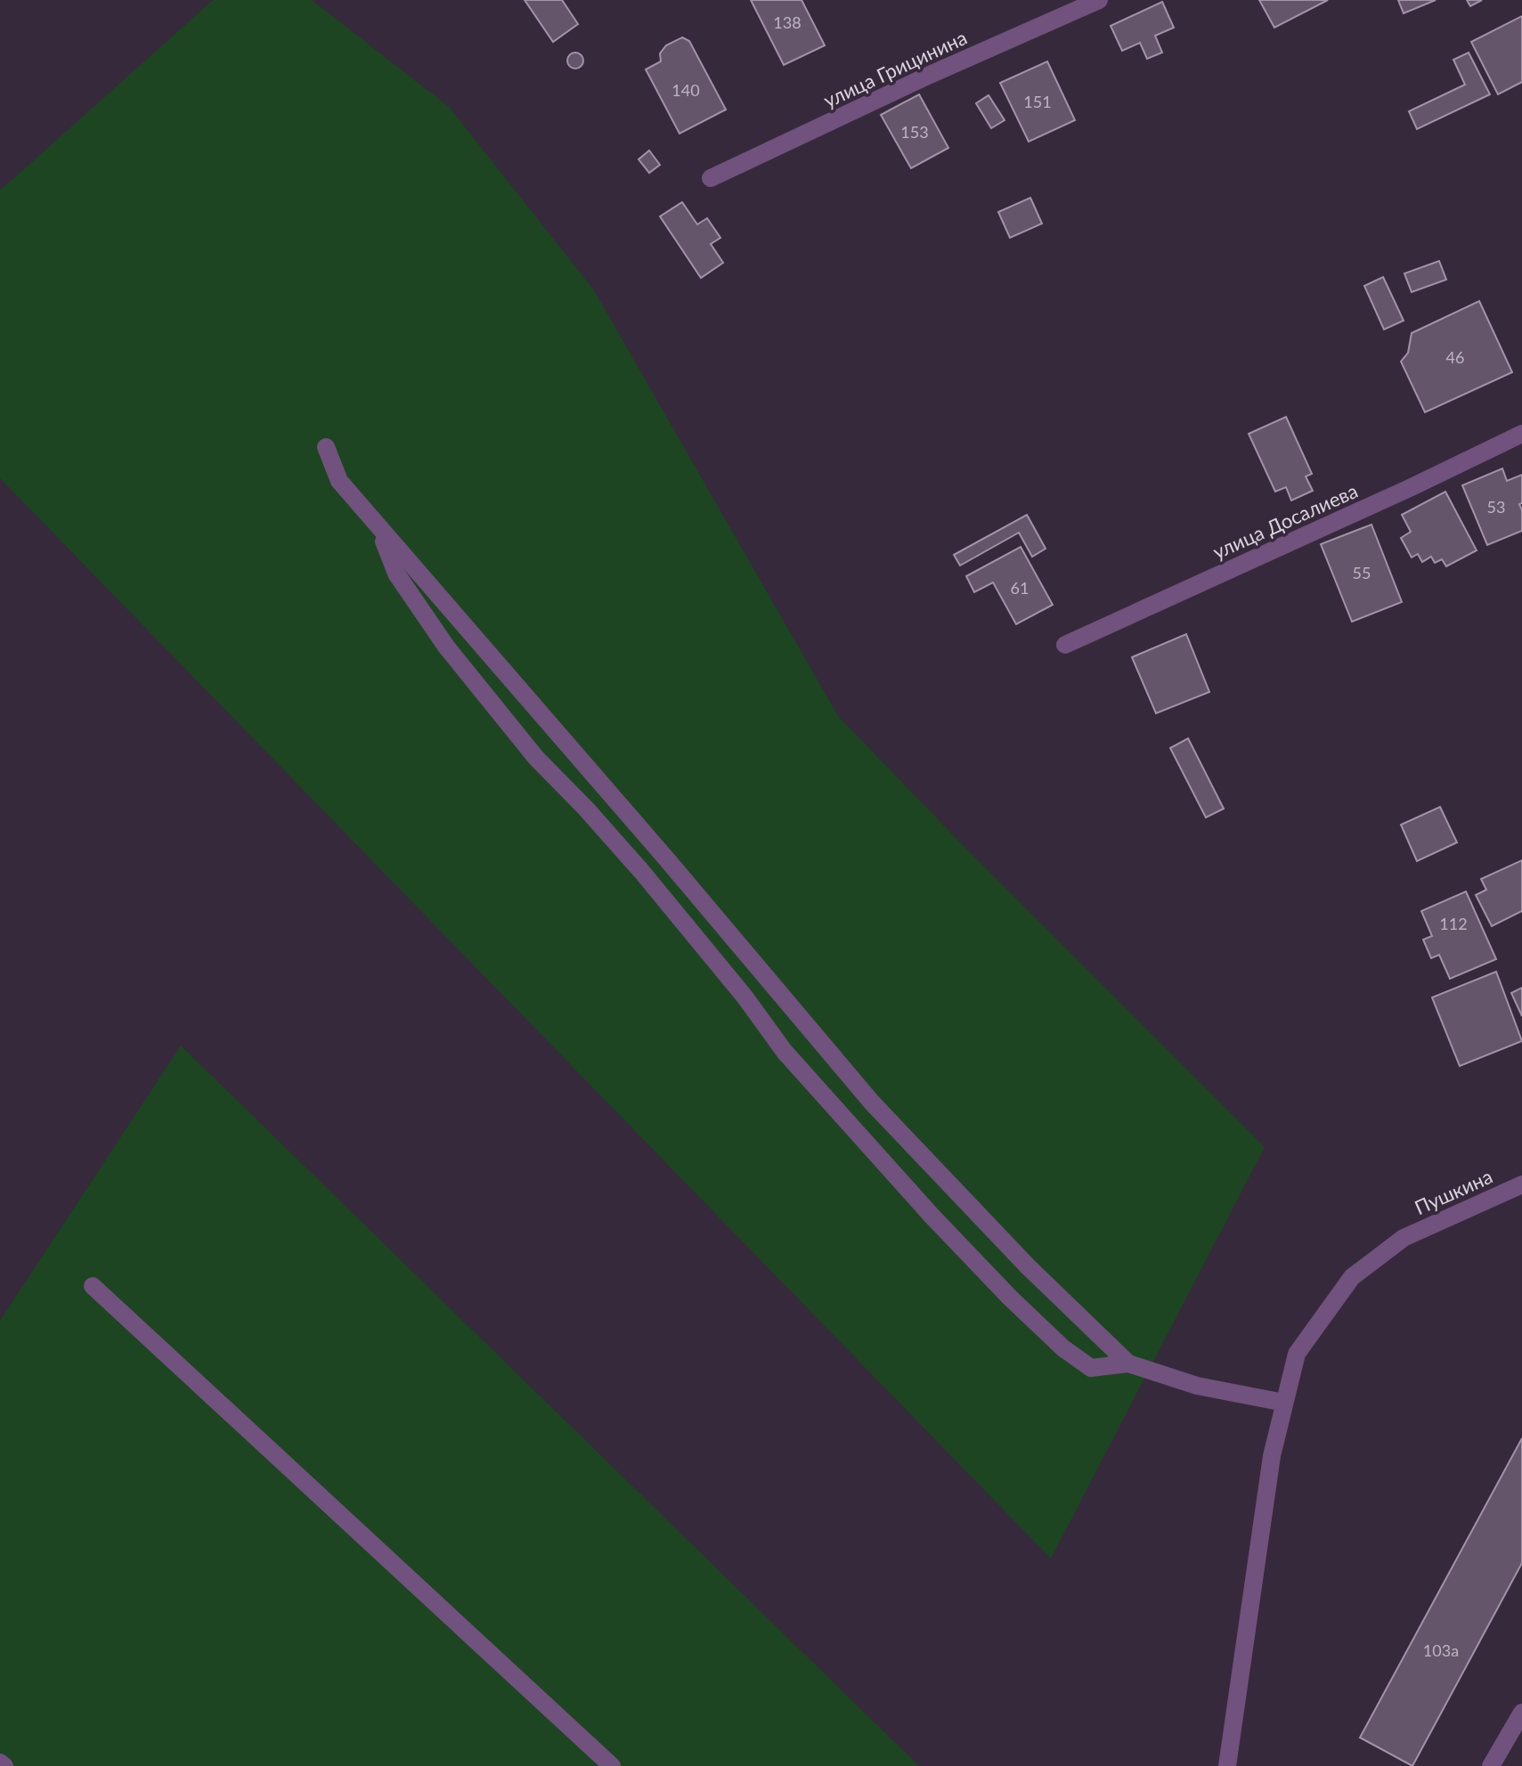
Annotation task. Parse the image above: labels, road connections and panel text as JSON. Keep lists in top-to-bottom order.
{
  "streets": {
    "street": ["улица Грицинина", "улица Досалиева", "Пушкина"]
  },
  "house_numbers": [
    "138",
    "140",
    "151",
    "153",
    "46",
    "53",
    "55",
    "61",
    "112",
    "103а"
  ]
}
